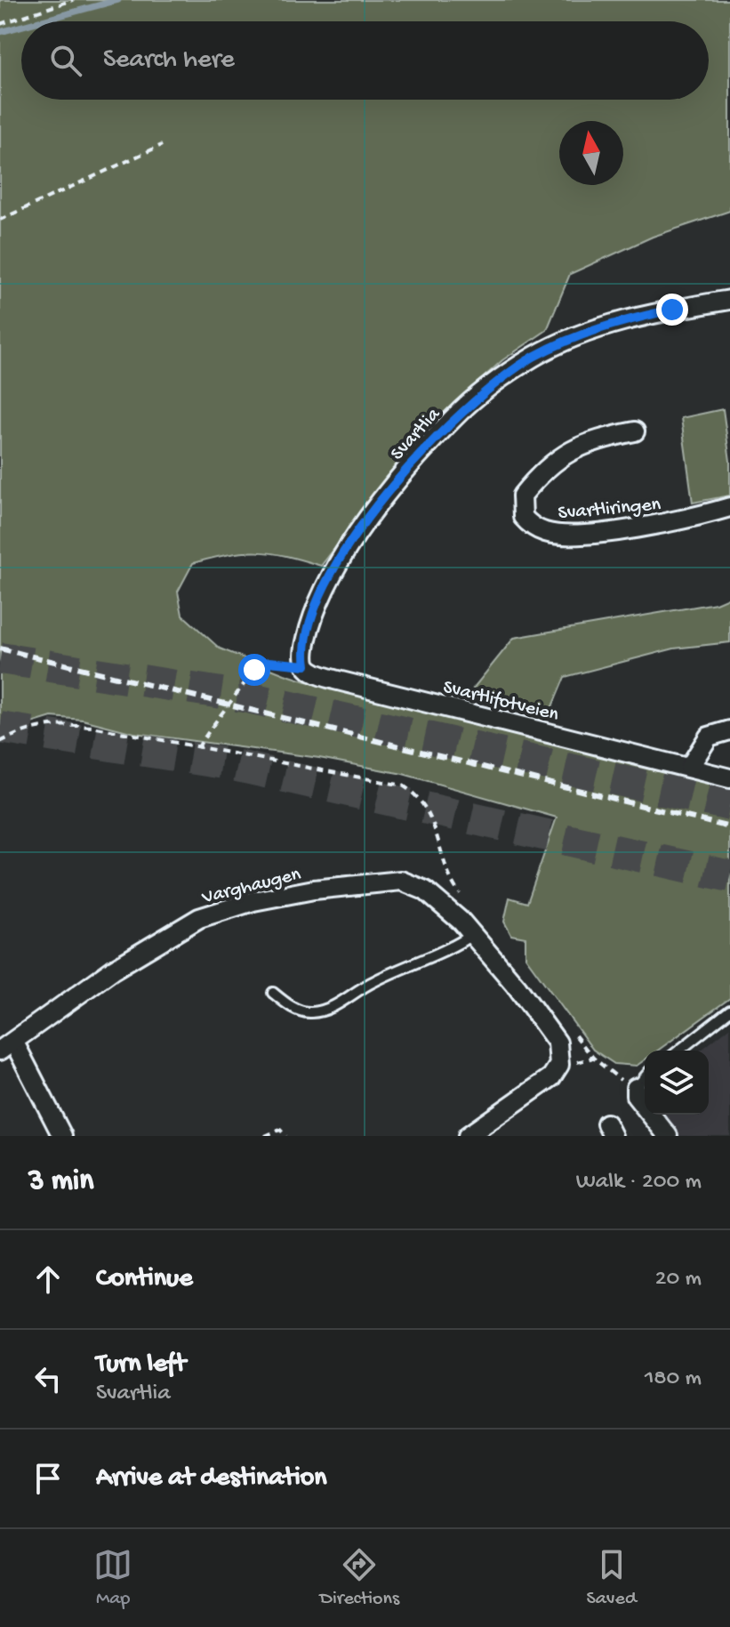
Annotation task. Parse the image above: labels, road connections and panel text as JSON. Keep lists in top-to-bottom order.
{
  "streets": {
    "street": [
      "Svartlia",
      "Svartliringen",
      "Svartlifotveien",
      "Varghaugen"
    ]
  },
  "crossings": [
    ["Svartlia", "Svartlifotveien"]
  ],
  "north": "top",
  "page": {
    "search": "Search here",
    "heading": ["3 min", "Walk · 200 m"],
    "list": [
      ["Continue", "20 m"],
      ["Turn left", "Svartlia", "180 m"],
      "Arrive at destination"
    ],
    "nav": ["Map", "Directions", "Saved"]
  }
}
